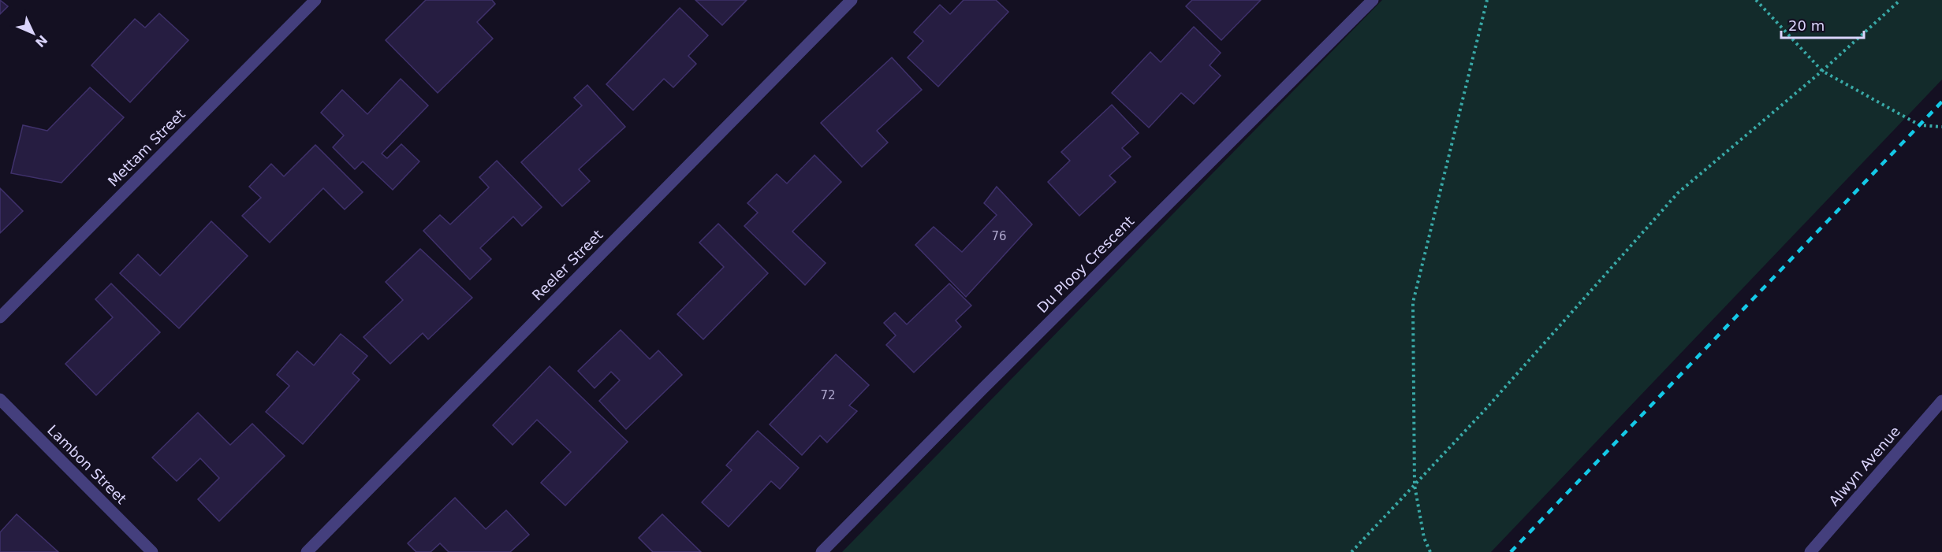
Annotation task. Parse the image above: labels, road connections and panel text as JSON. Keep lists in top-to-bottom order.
{
  "streets": {
    "street": [
      "Mettam Street",
      "Du Plooy Crescent",
      "Reeler Street",
      "Lambon Street",
      "Alwyn Avenue"
    ]
  },
  "house_numbers": ["76", "72"],
  "scale_bar": "20 m",
  "north": "bottom right"
}
